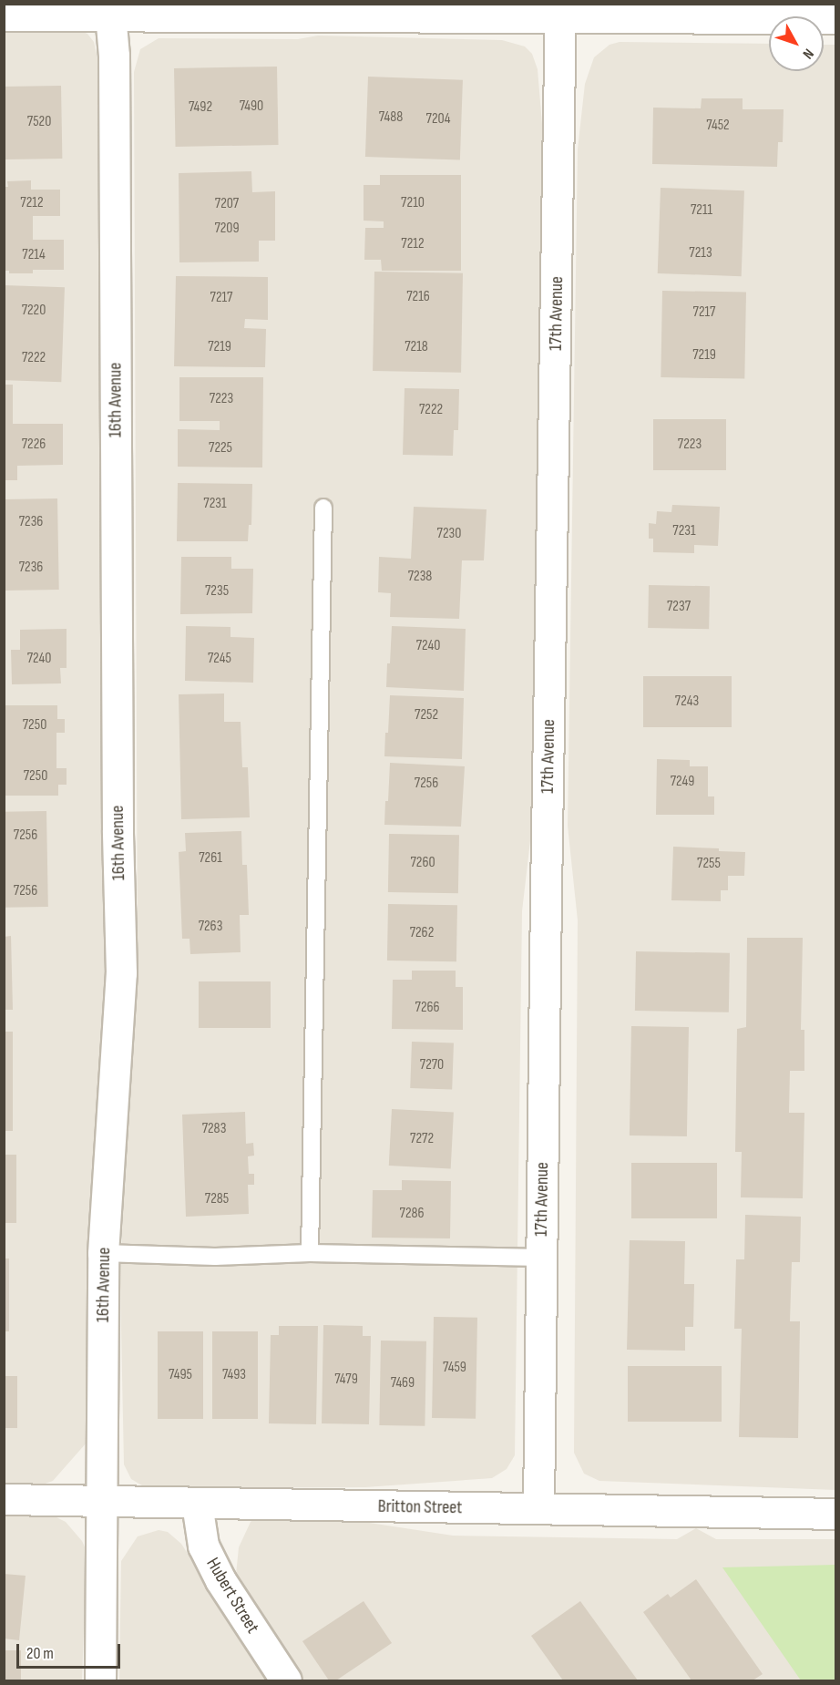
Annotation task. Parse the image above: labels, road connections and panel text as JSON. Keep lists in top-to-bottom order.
{
  "streets": {
    "street": [
      "17th Avenue",
      "16th Avenue",
      "Britton Street",
      "Hubert Street"
    ]
  },
  "crossings": [
    ["17th Avenue", "Britton Street"],
    ["16th Avenue", "Britton Street"],
    ["Britton Street", "Hubert Street"]
  ],
  "house_numbers": [
    "7490",
    "7492",
    "7488",
    "7204",
    "7520",
    "7452",
    "7212",
    "7210",
    "7207",
    "7211",
    "7209",
    "7212",
    "7213",
    "7214",
    "7216",
    "7217",
    "7220",
    "7217",
    "7219",
    "7218",
    "7219",
    "7222",
    "7223",
    "7222",
    "7226",
    "7223",
    "7225",
    "7231",
    "7236",
    "7231",
    "7230",
    "7236",
    "7238",
    "7235",
    "7237",
    "7240",
    "7240",
    "7245",
    "7243",
    "7252",
    "7250",
    "7250",
    "7249",
    "7256",
    "7256",
    "7261",
    "7260",
    "7255",
    "7256",
    "7263",
    "7262",
    "7266",
    "7270",
    "7283",
    "7272",
    "7285",
    "7286",
    "7459",
    "7495",
    "7493",
    "7479",
    "7469"
  ],
  "scale_bar": "20 m",
  "north": "bottom right"
}
